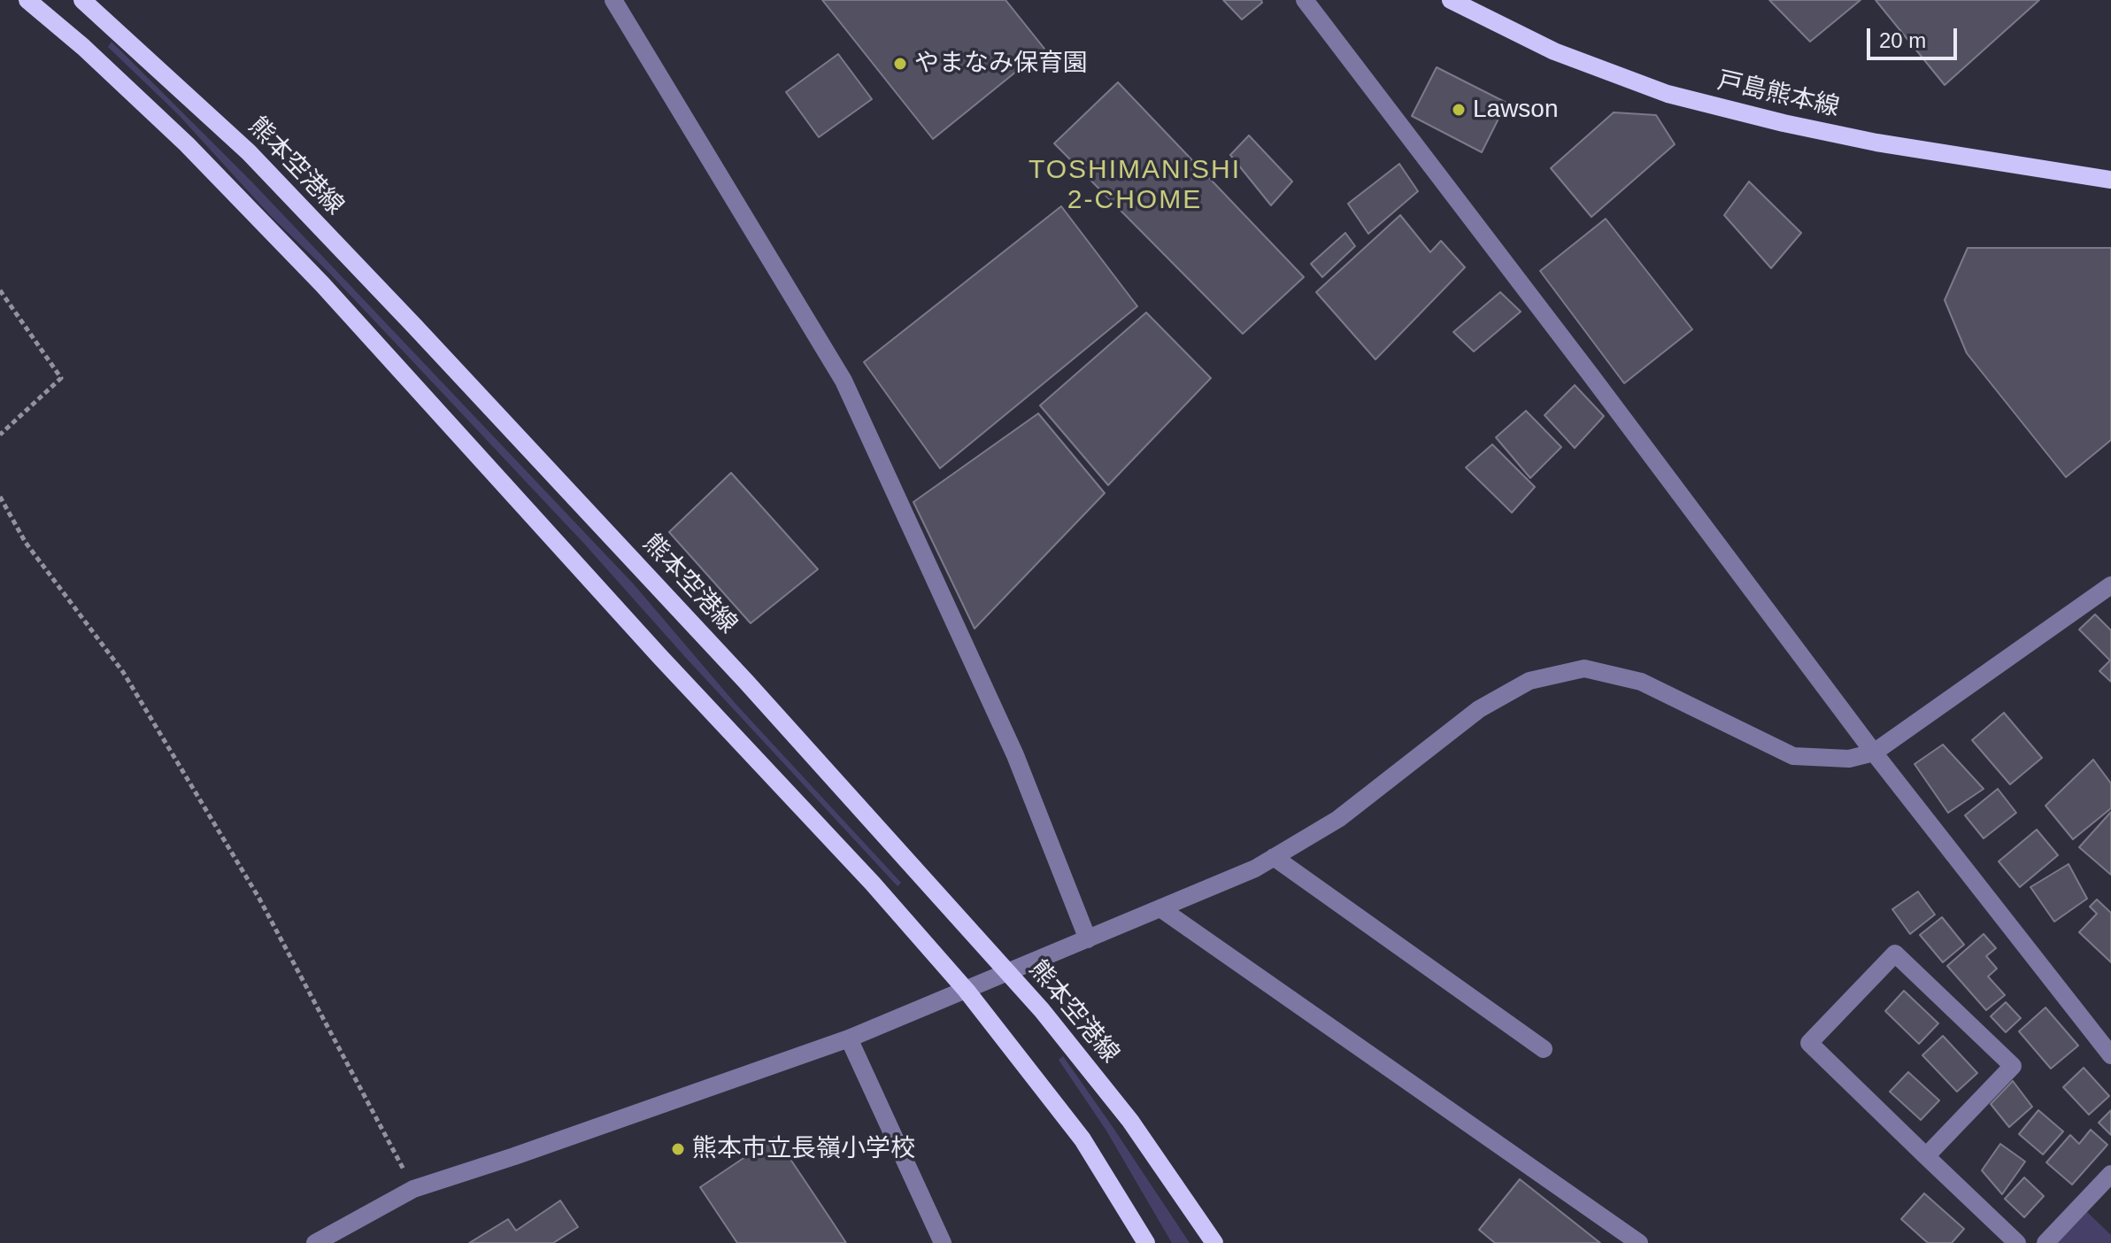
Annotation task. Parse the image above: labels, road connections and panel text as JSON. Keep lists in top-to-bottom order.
{
  "streets": {
    "main road": ["戸島熊本線", "熊本空港線"]
  },
  "districts": ["TOSHIMANISHI 2-CHOME"],
  "places": ["やまなみ保育園", "Lawson", "熊本市立長嶺小学校"],
  "scale_bar": "20 m"
}
